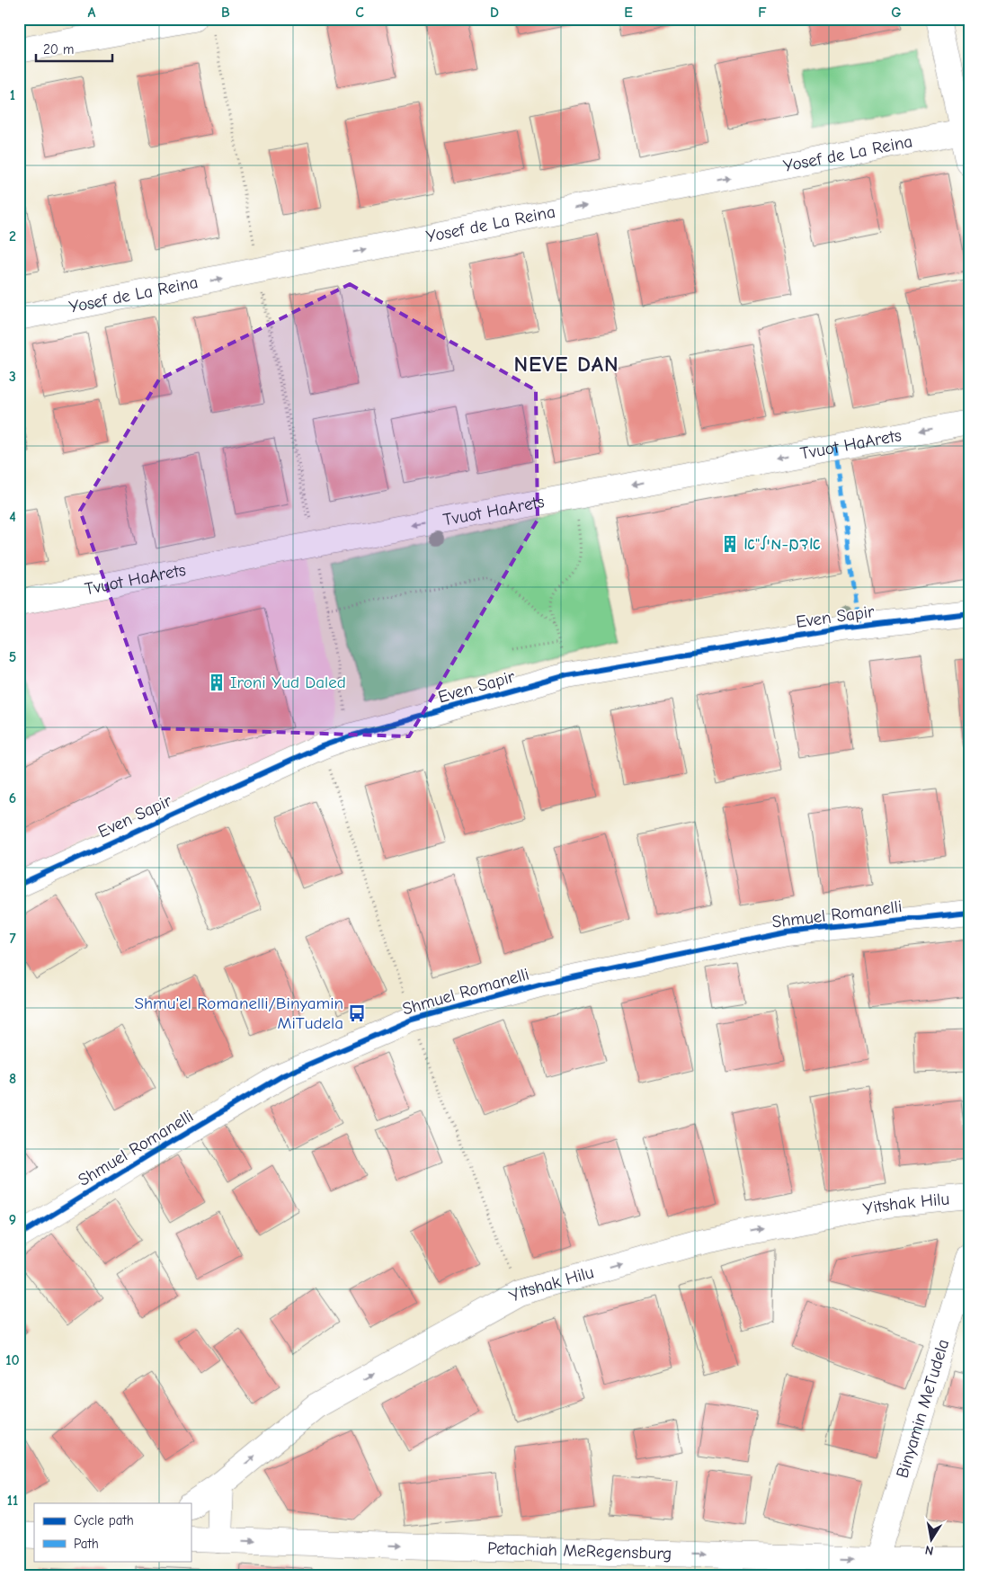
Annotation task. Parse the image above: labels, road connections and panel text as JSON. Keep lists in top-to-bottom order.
{
  "streets": {
    "street": [
      "Yosef de La Reina",
      "Tvuot HaArets",
      "Even Sapir",
      "Shmuel Romanelli",
      "Yitshak Hilu",
      "Binyamin MeTudela",
      "Petachiah MeRegensburg"
    ]
  },
  "crossings": [
    ["Binyamin MeTudela", "Petachiah MeRegensburg"]
  ],
  "one_way": [
    "Yosef de La Reina",
    "Tvuot HaArets",
    "Yitshak Hilu",
    "Petachiah MeRegensburg"
  ],
  "districts": ["NEVE DAN"],
  "places": {
    "building": ["אדם-מיל\"א", "Ironi Yud Daled"],
    "bus stop": ["Shmu'el Romanelli/Binyamin MiTudela"]
  },
  "legend": ["Cycle path", "Path"],
  "scale_bar": "20 m",
  "north": "bottom",
  "grid": {
    "columns": [
      "A",
      "B",
      "C",
      "D",
      "E",
      "F",
      "G"
    ],
    "rows": [
      "1",
      "2",
      "3",
      "4",
      "5",
      "6",
      "7",
      "8",
      "9",
      "10",
      "11"
    ]
  }
}
